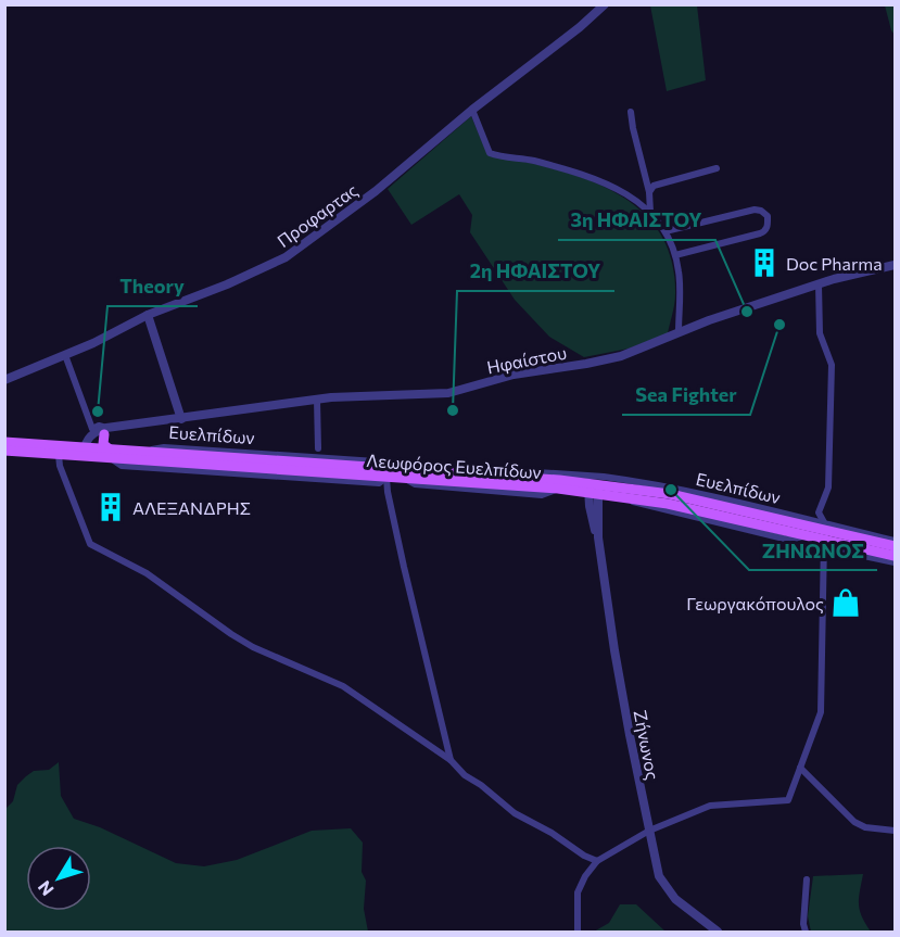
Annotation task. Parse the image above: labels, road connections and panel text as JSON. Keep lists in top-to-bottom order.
{
  "streets": {
    "main road": ["Λεωφόρος Ευελπίδων"],
    "street": [
      "Προφαρτας",
      "Ηφαίστου",
      "Ευελπίδων",
      "Ζήνωνος"
    ]
  },
  "crossings": [
    ["Ευελπίδων", "Λεωφόρος Ευελπίδων"],
    ["Λεωφόρος Ευελπίδων", "Ζήνωνος"]
  ],
  "places": {
    "building": ["Doc Pharma", "ΑΛΕΞΑΝΔΡΗΣ"],
    "other": [
      "3η ΗΦΑΙΣΤΟΥ",
      "Sea Fighter",
      "2η ΗΦΑΙΣΤΟΥ",
      "Theory",
      "ΖΗΝΩΝΟΣ"
    ],
    "shop": ["Γεωργακόπουλος"]
  },
  "north": "bottom left"
}
